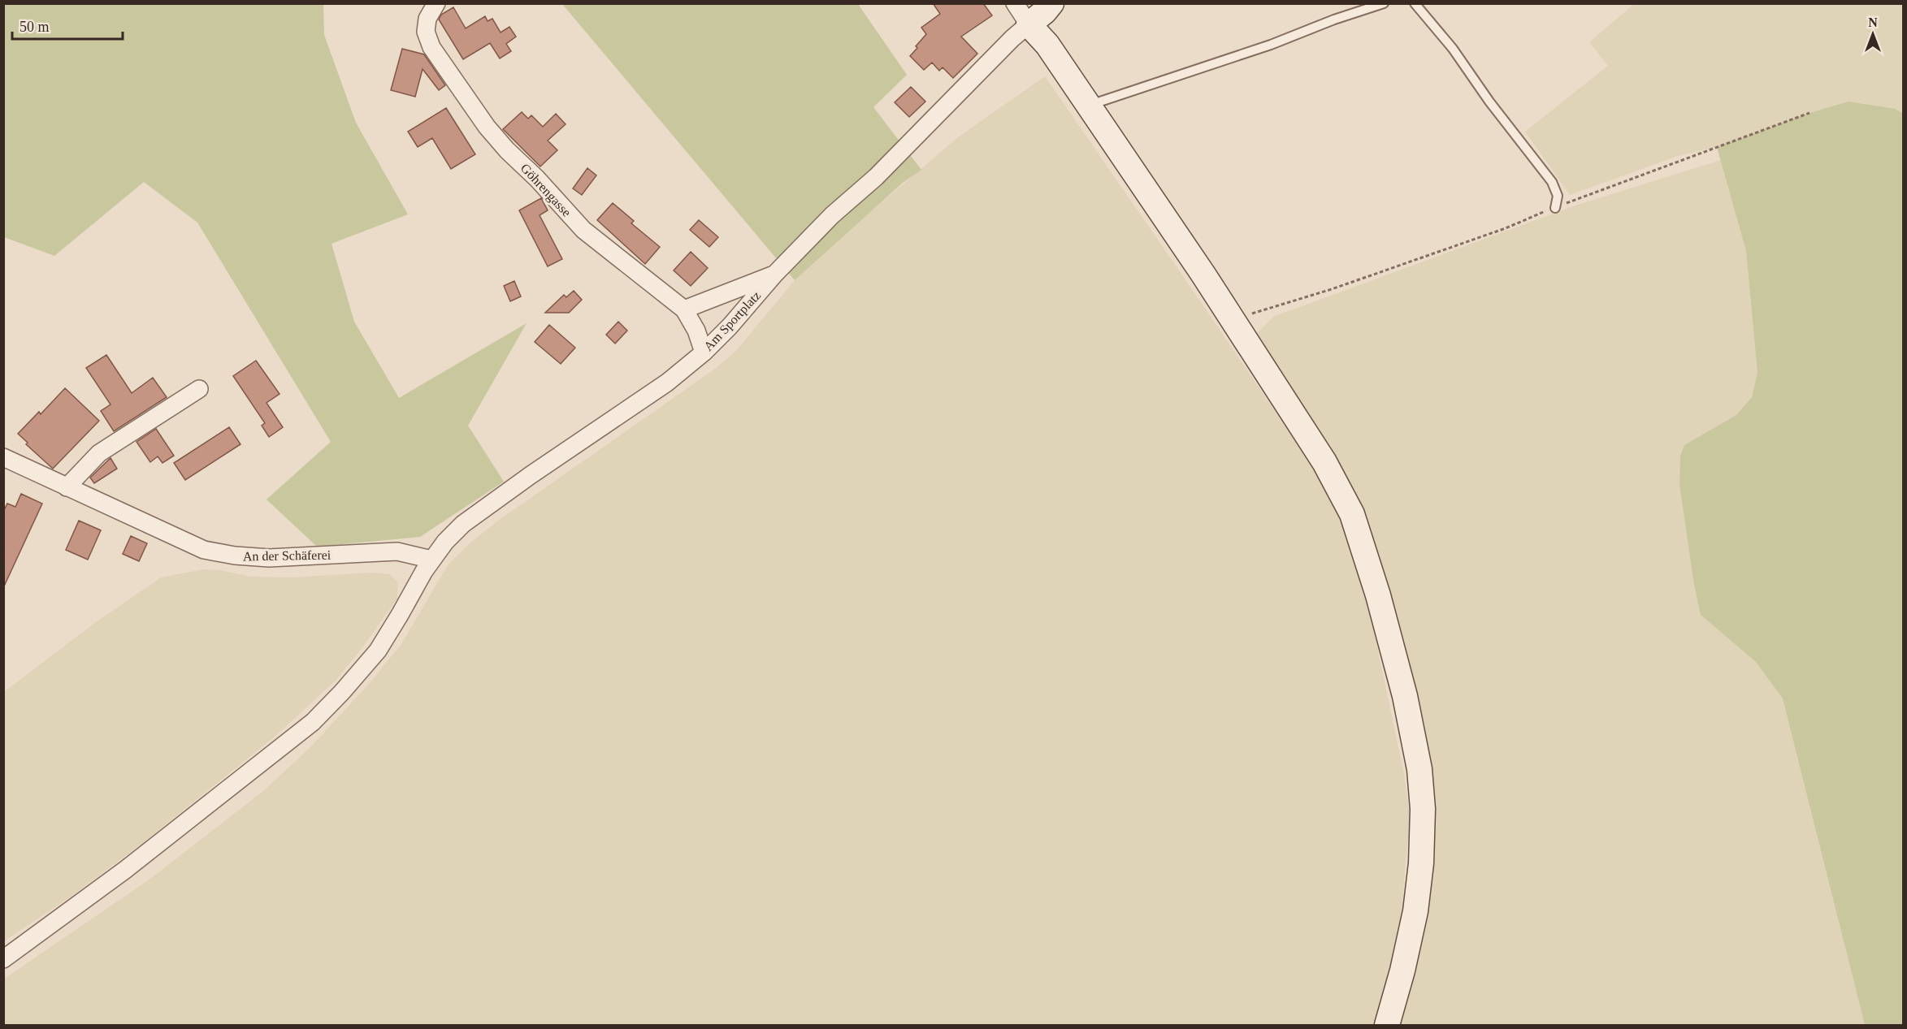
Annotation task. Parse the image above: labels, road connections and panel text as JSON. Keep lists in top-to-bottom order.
{
  "streets": {
    "street": ["Göhrengasse", "Am Sportplatz", "An der Schäferei"]
  },
  "crossings": [
    ["Göhrengasse", "Am Sportplatz"],
    ["Am Sportplatz", "An der Schäferei"]
  ],
  "scale_bar": "50 m",
  "north": "top"
}
